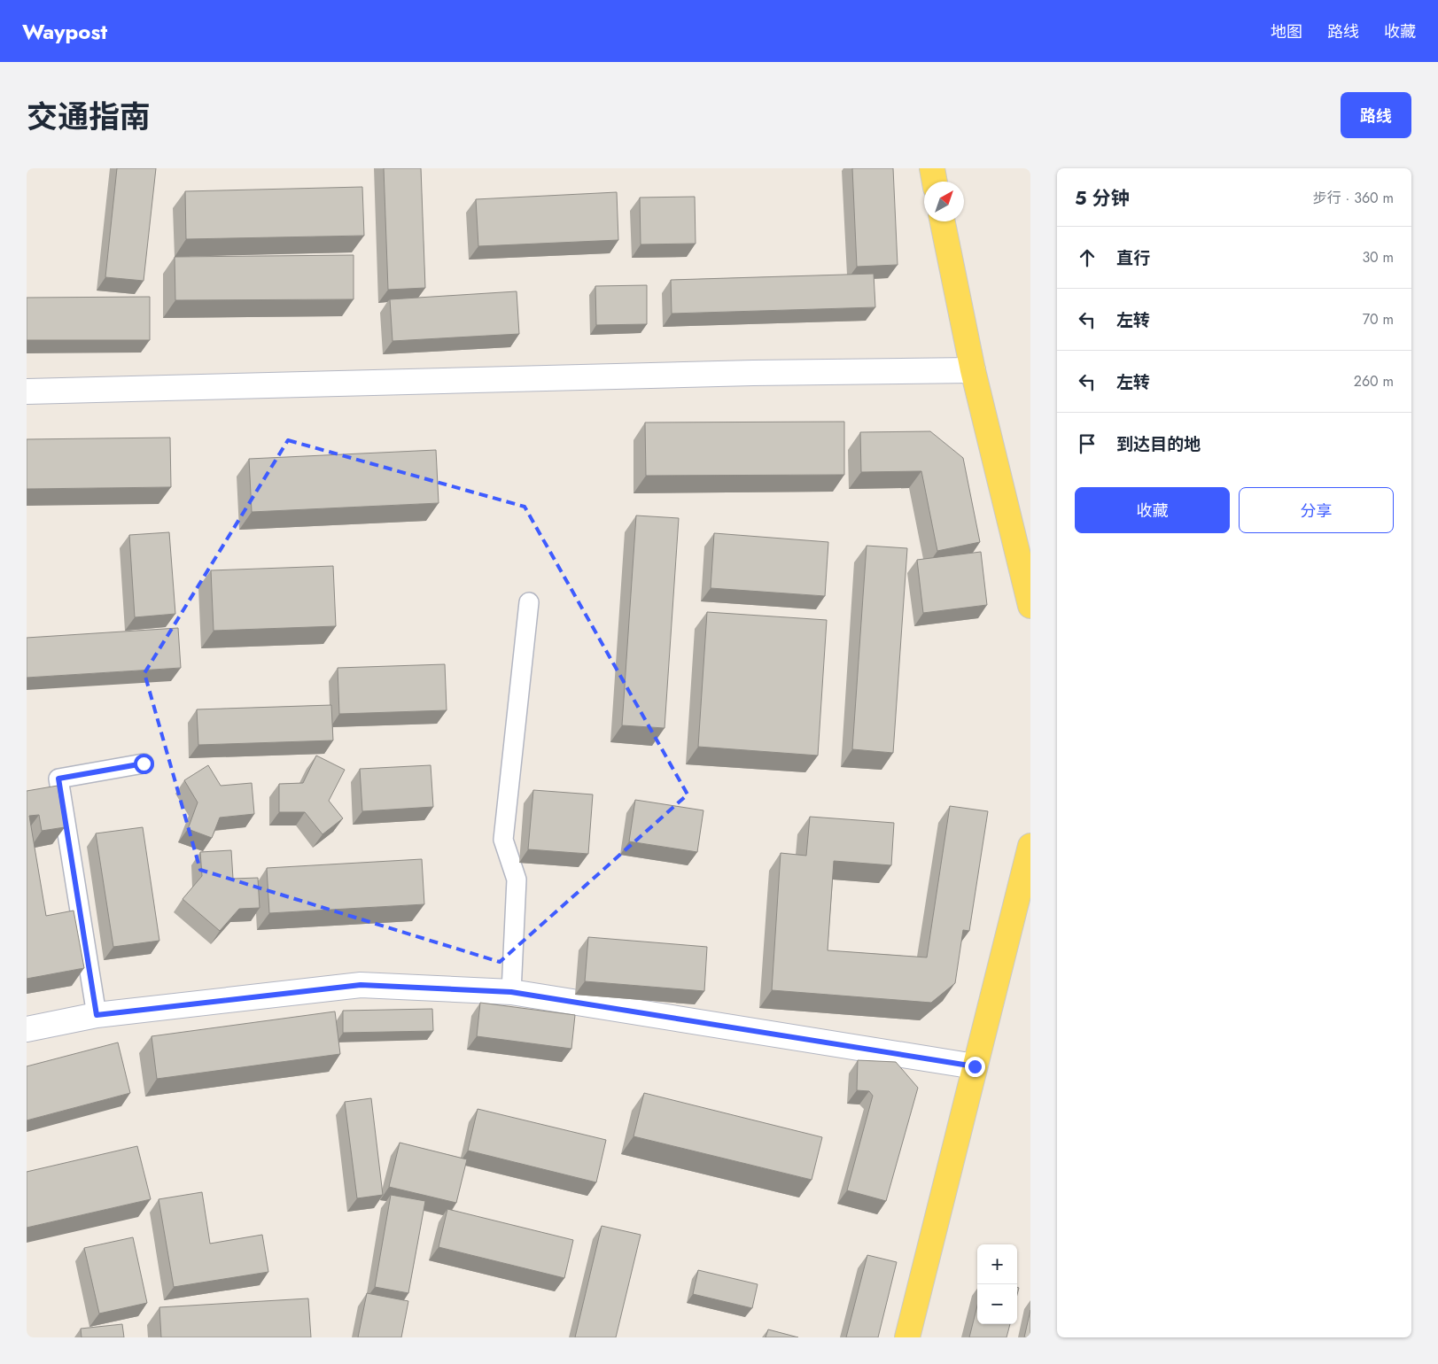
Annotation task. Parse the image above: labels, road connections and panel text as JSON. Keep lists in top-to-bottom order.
{
  "north": "top right",
  "page": {
    "header": "Waypost",
    "nav": ["地图", "路线", "收藏"],
    "title": "交通指南",
    "buttons": [
      "路线",
      ["收藏", "分享"]
    ],
    "heading": ["5 分钟", "步行 · 360 m"],
    "list": [
      ["直行", "30 m"],
      ["左转", "70 m"],
      ["左转", "260 m"],
      "到达目的地"
    ],
    "map_buttons": ["+", "−"]
  }
}
